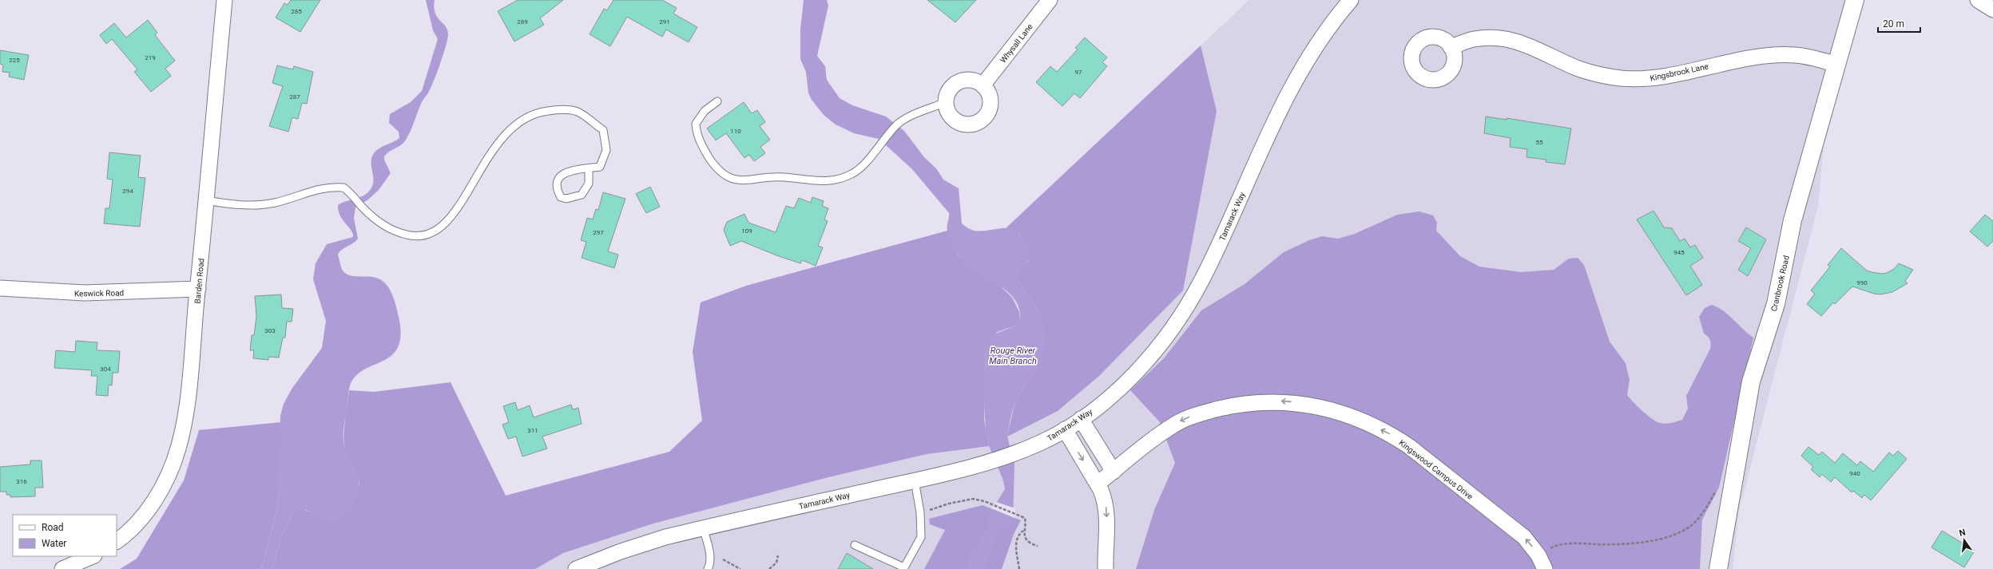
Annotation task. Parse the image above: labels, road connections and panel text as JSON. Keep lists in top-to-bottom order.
{
  "streets": {
    "street": [
      "Whysall Lane",
      "Kingsbrook Lane",
      "Tamarack Way",
      "Barden Road",
      "Cranbrook Road",
      "Keswick Road",
      "Kingswood Campus Drive"
    ]
  },
  "crossings": [
    ["Kingsbrook Lane", "Cranbrook Road"],
    ["Barden Road", "Keswick Road"]
  ],
  "one_way": ["Kingswood Campus Drive"],
  "water": ["Rouge River Main Branch"],
  "house_numbers": [
    "285",
    "289",
    "291",
    "219",
    "225",
    "97",
    "287",
    "110",
    "55",
    "294",
    "109",
    "297",
    "945",
    "990",
    "303",
    "304",
    "311",
    "940",
    "316"
  ],
  "legend": ["Road", "Water"],
  "scale_bar": "20 m",
  "north": "top"
}
